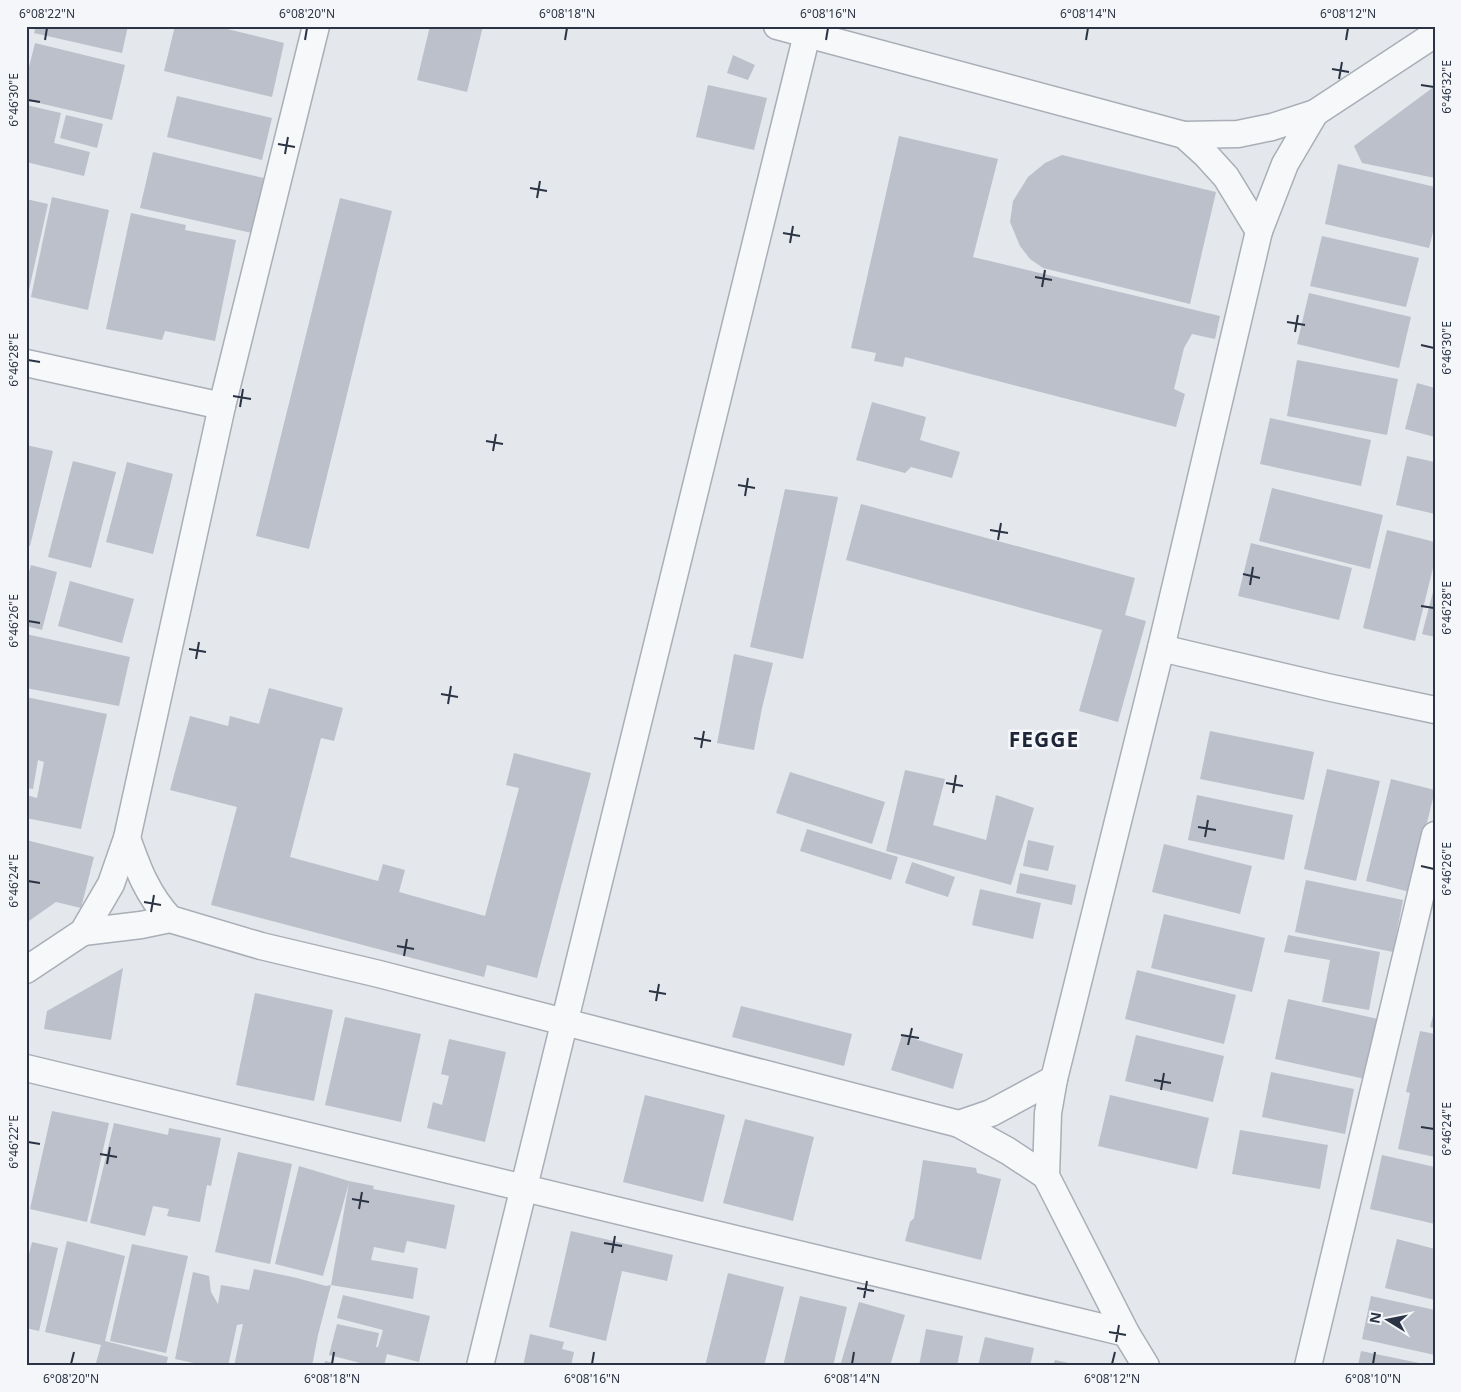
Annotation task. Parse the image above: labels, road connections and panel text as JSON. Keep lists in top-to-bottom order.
{
  "districts": ["FEGGE"],
  "north": "left",
  "coordinates": [
    "6°08'22\"N",
    "6°08'20\"N",
    "6°08'18\"N",
    "6°08'16\"N",
    "6°08'14\"N",
    "6°08'12\"N",
    "6°46'32\"E",
    "6°46'30\"E",
    "6°46'28\"E",
    "6°46'26\"E",
    "6°46'24\"E",
    "6°46'22\"E",
    "6°08'10\"N"
  ]
}
